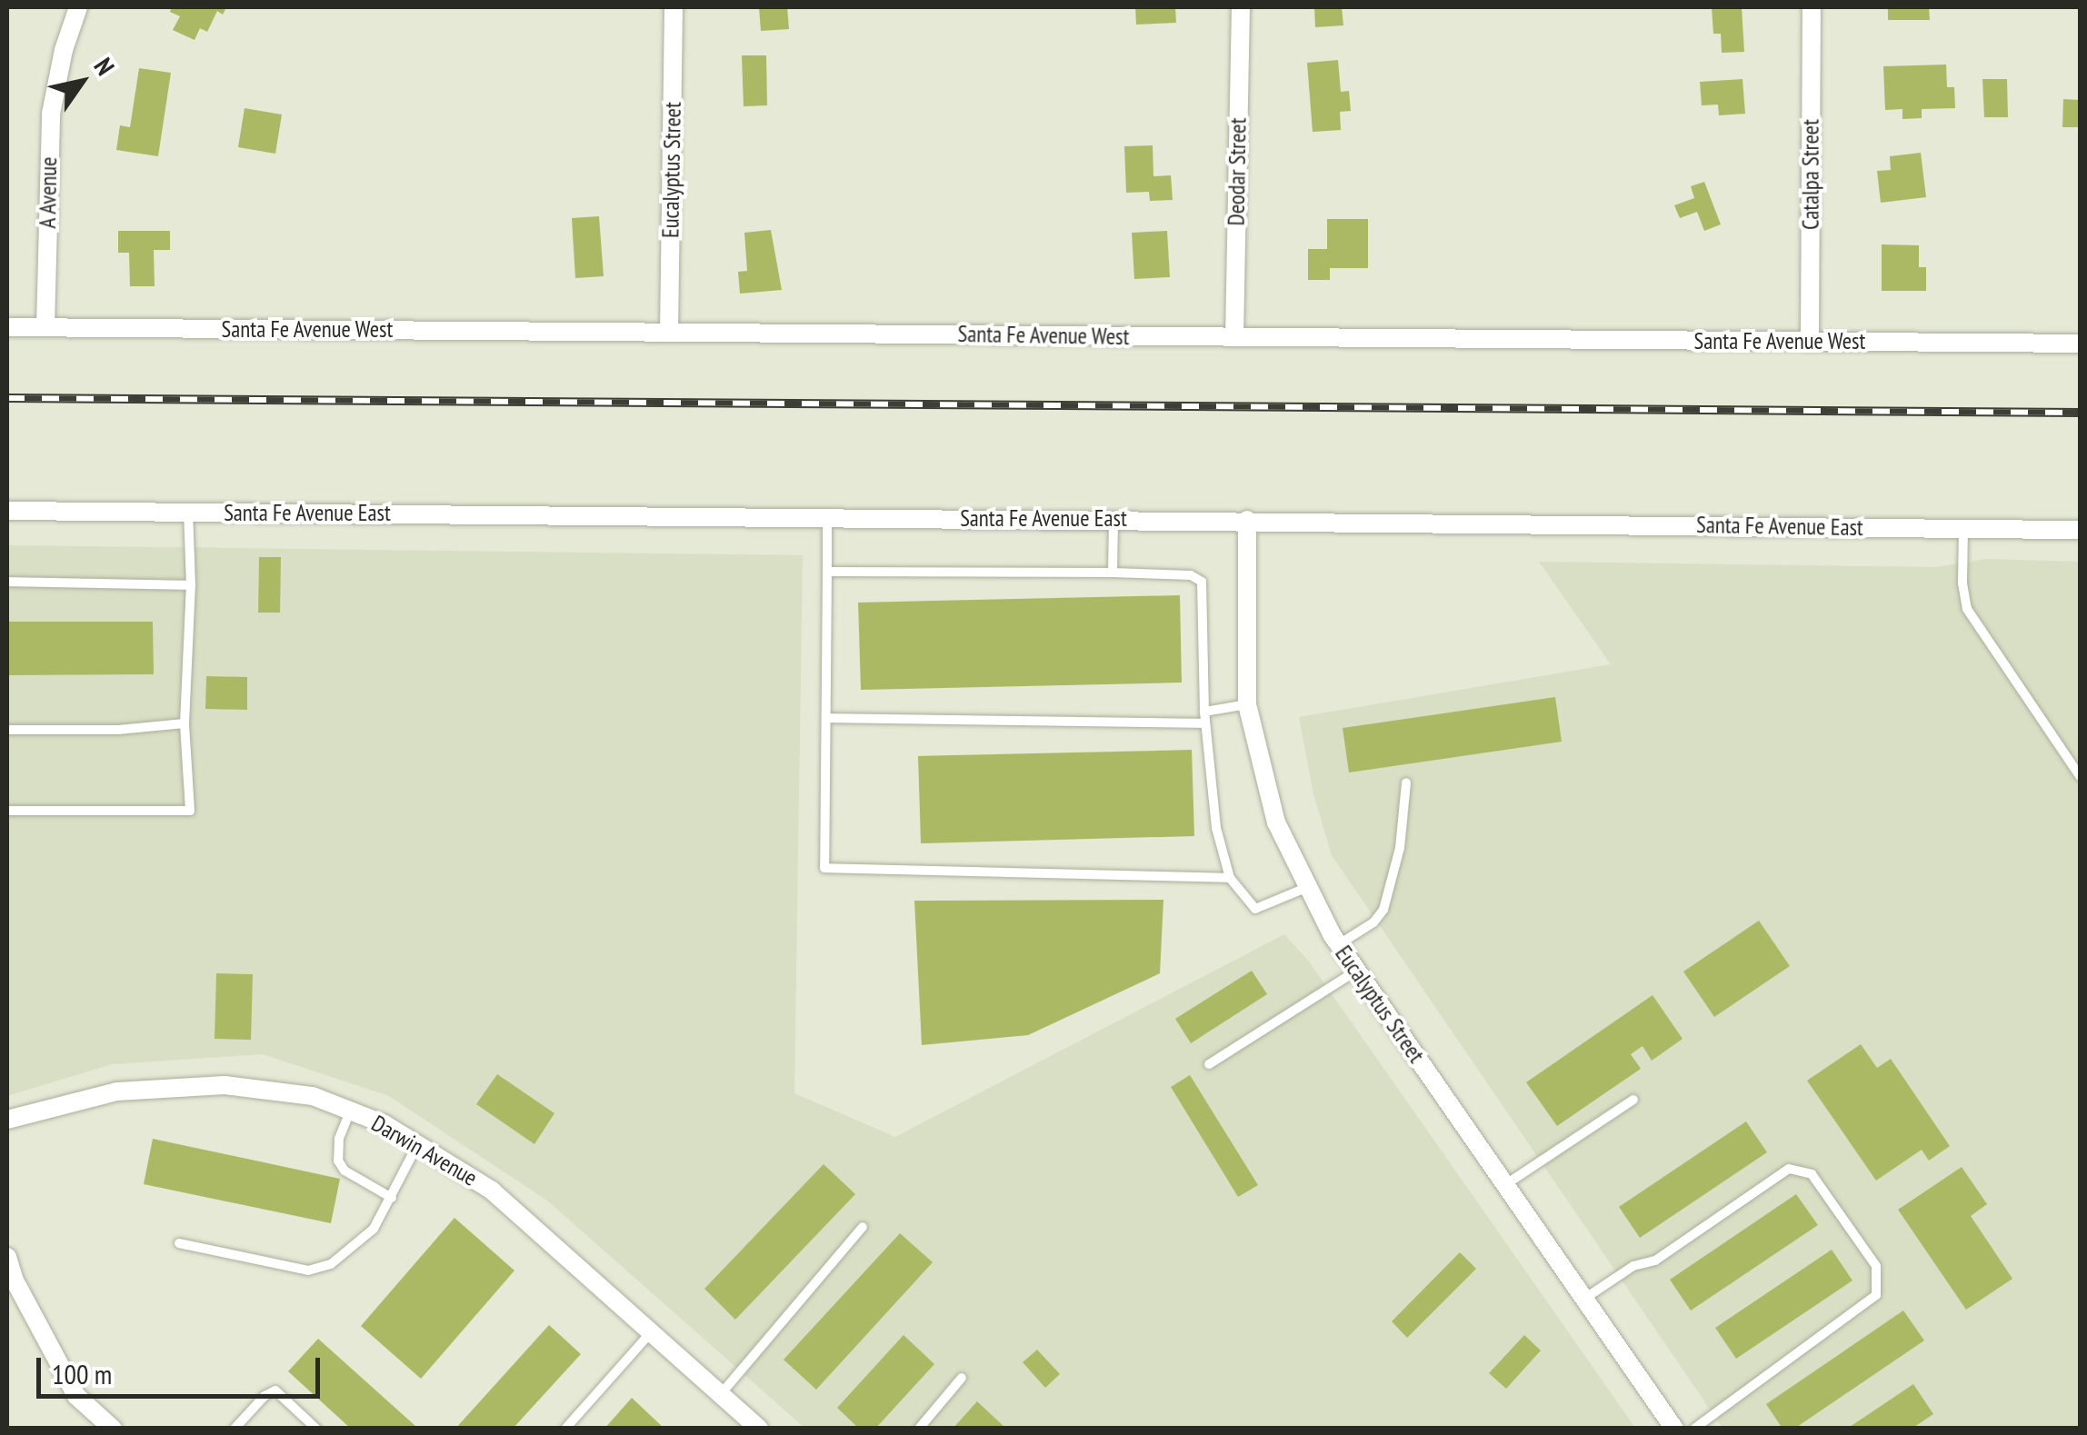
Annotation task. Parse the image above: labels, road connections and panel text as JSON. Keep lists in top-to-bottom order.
{
  "streets": {
    "street": [
      "Eucalyptus Street",
      "Deodar Street",
      "Catalpa Street",
      "A Avenue",
      "Santa Fe Avenue West",
      "Santa Fe Avenue East",
      "Darwin Avenue"
    ]
  },
  "crossings": [
    ["Eucalyptus Street", "Santa Fe Avenue West"],
    ["Eucalyptus Street", "Santa Fe Avenue East"],
    ["Deodar Street", "Santa Fe Avenue West"],
    ["Catalpa Street", "Santa Fe Avenue West"],
    ["A Avenue", "Santa Fe Avenue West"]
  ],
  "scale_bar": "100 m",
  "north": "top right"
}
